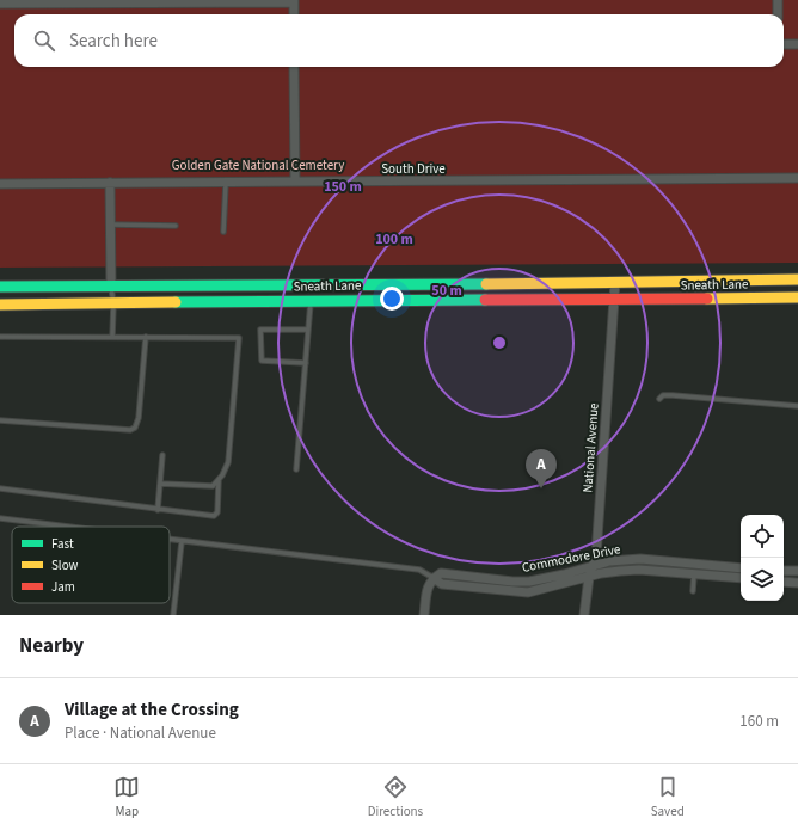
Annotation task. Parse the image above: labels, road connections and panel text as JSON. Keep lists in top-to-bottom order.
{
  "streets": {
    "main road": ["Sneath Lane"],
    "street": ["South Drive", "National Avenue", "Commodore Drive"]
  },
  "crossings": [
    ["Sneath Lane", "National Avenue"],
    ["National Avenue", "Commodore Drive"]
  ],
  "parks": ["Golden Gate National Cemetery"],
  "legend": ["Fast", "Slow", "Jam"],
  "page": {
    "search": "Search here",
    "pins": "A",
    "heading": "Nearby",
    "list": [
      {
        "mark": "A",
        "name": "Village at the Crossing",
        "note": "Place · National Avenue",
        "value": "160 m"
      }
    ],
    "nav": ["Map", "Directions", "Saved"]
  },
  "rings": ["150 m", "100 m", "50 m"]
}
